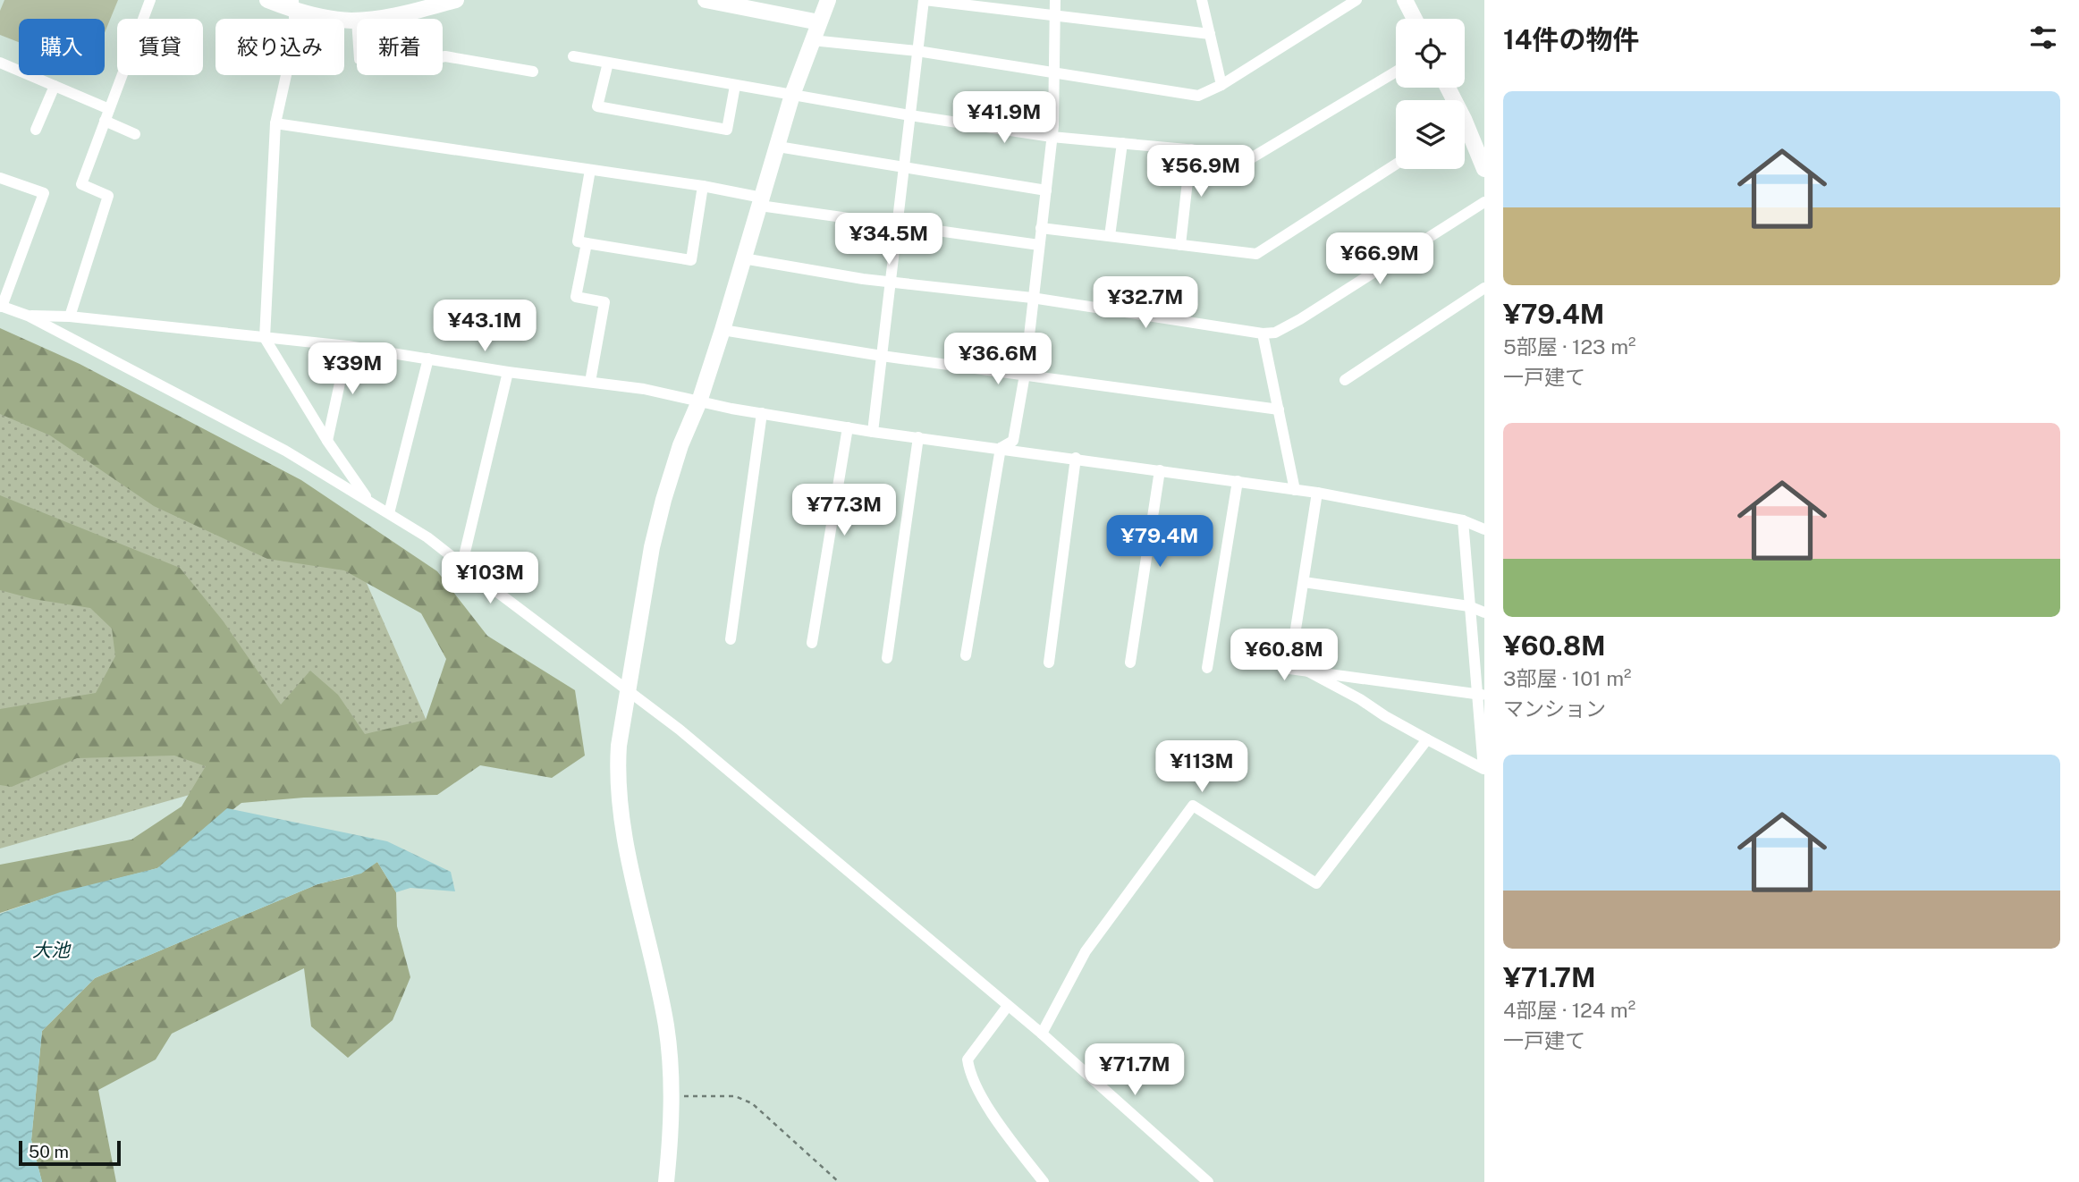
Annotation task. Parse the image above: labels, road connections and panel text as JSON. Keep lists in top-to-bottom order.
{
  "water": ["大池"],
  "scale_bar": "50 m",
  "page": {
    "heading": "14件の物件",
    "chip": [
      "購入",
      "賃貸",
      "絞り込み",
      "新着"
    ],
    "list": [
      {
        "name": "¥79.4M",
        "note": "5部屋 · 123 m² · 一戸建て"
      },
      {
        "name": "¥60.8M",
        "note": "3部屋 · 101 m² · マンション"
      },
      {
        "name": "¥71.7M",
        "note": "4部屋 · 124 m² · 一戸建て"
      }
    ],
    "price": [
      "¥41.9M",
      "¥56.9M",
      "¥34.5M",
      "¥66.9M",
      "¥32.7M",
      "¥43.1M",
      "¥36.6M",
      "¥39M",
      "¥77.3M",
      "¥79.4M",
      "¥103M",
      "¥60.8M",
      "¥113M",
      "¥71.7M"
    ],
    "scale": "50 m"
  }
}
